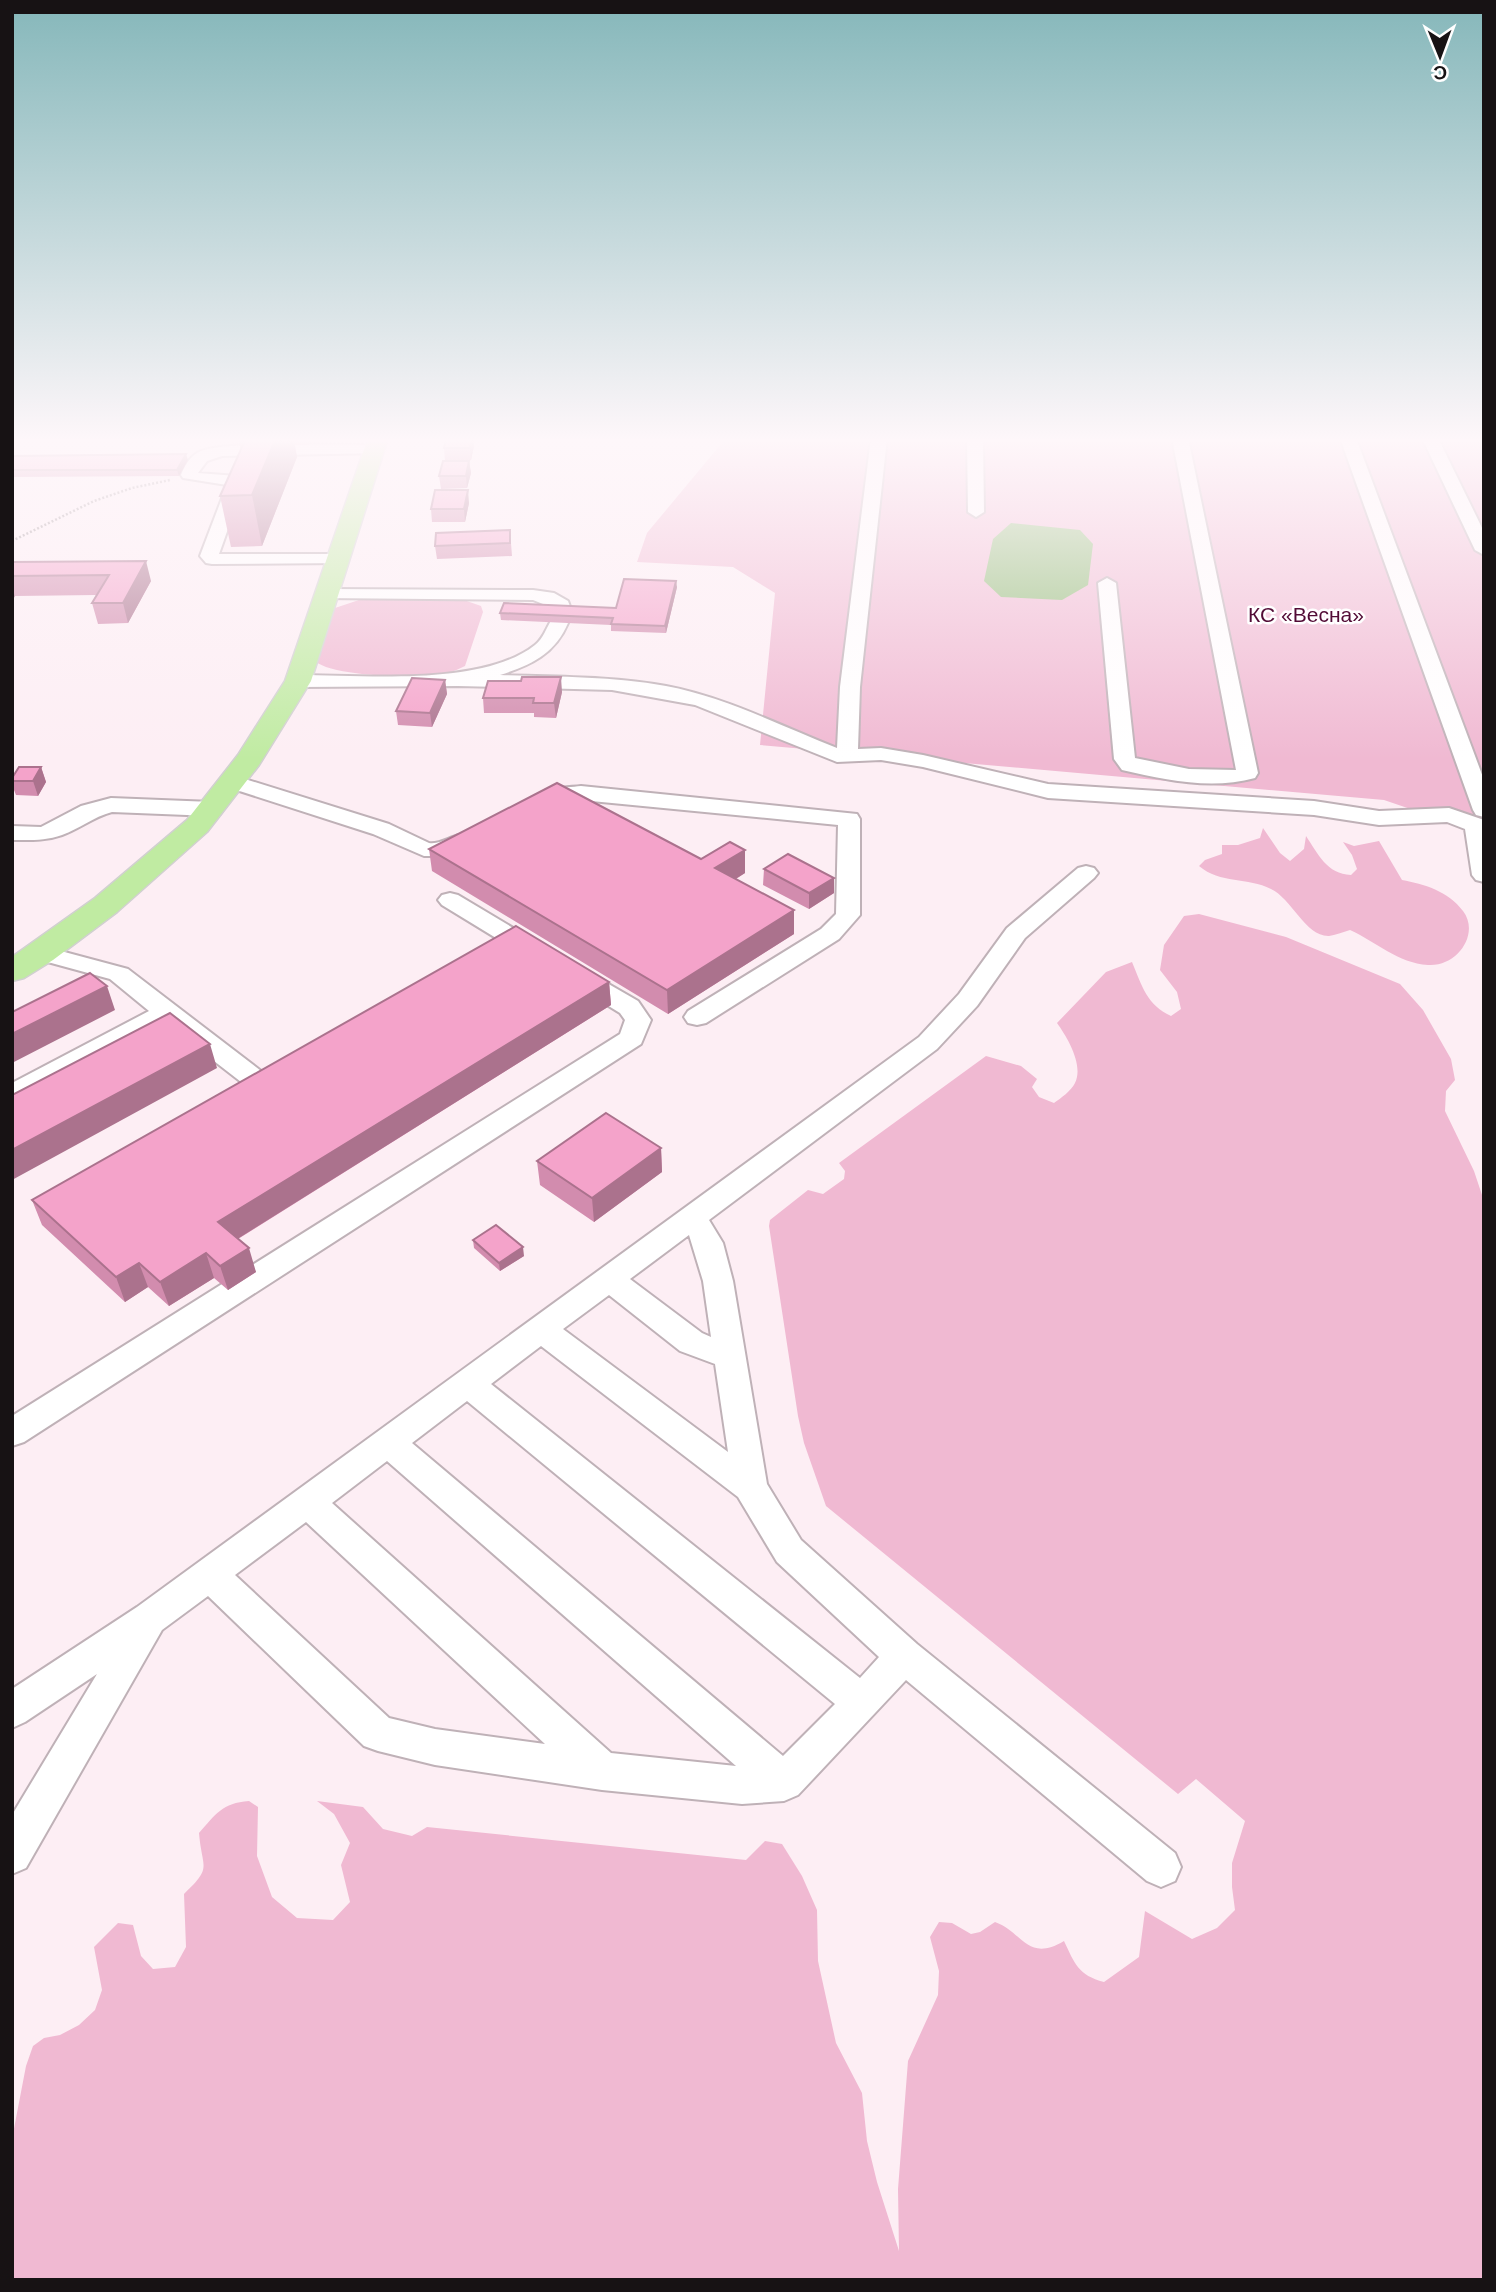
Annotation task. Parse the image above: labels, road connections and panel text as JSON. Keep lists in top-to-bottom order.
{
  "parks": ["КС «Весна»"],
  "north": "bottom"
}
